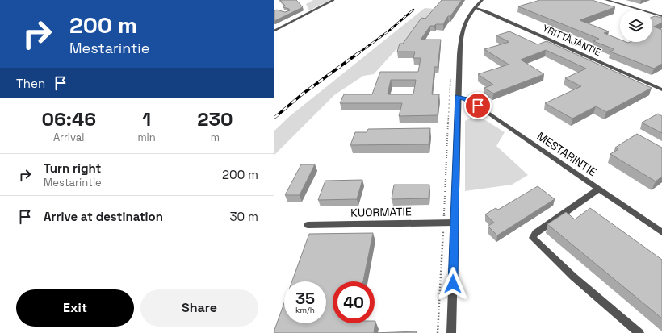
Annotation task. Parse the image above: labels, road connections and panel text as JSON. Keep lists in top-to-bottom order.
{
  "streets": {
    "street": ["YRITTÄJÄNTIE", "MESTARINTIE", "KUORMATIE"]
  },
  "page": {
    "turn": ["200 m", "Mestarintie"],
    "then": "Then",
    "eta": [
      "06:46",
      "Arrival",
      "1",
      "min",
      "230",
      "m"
    ],
    "list": [
      {
        "name": "Turn right",
        "note": "Mestarintie",
        "value": "200 m"
      },
      {
        "name": "Arrive at destination",
        "value": "30 m"
      }
    ],
    "speed": "35 km/h",
    "limit": "40",
    "buttons": ["Exit", "Share"]
  }
}
